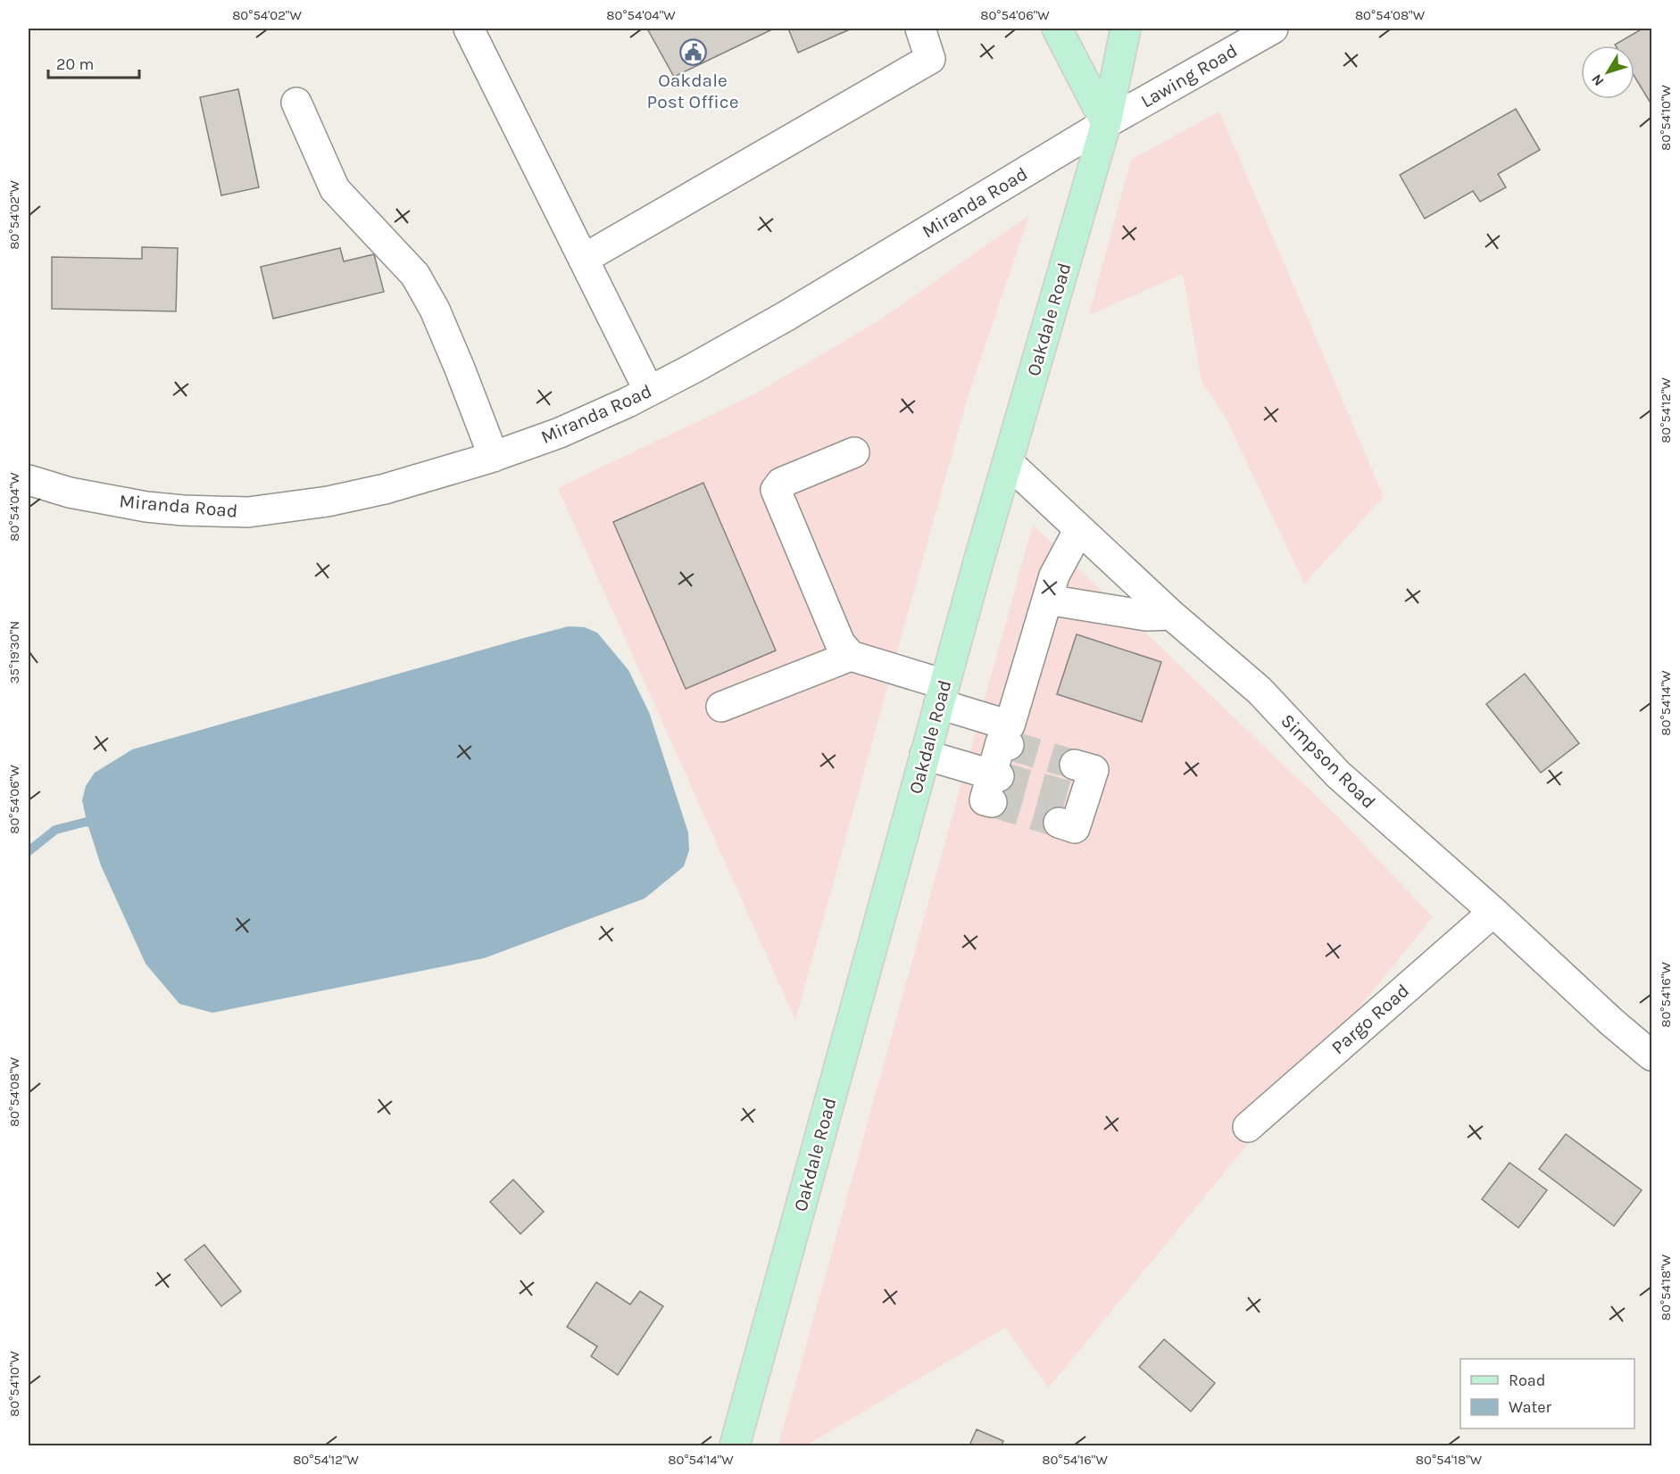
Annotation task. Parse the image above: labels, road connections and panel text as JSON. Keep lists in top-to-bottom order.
{
  "streets": {
    "main road": ["Oakdale Road"],
    "street": [
      "Lawing Road",
      "Miranda Road",
      "Simpson Road",
      "Pargo Road"
    ]
  },
  "crossings": [
    ["Lawing Road", "Miranda Road"],
    ["Lawing Road", "Oakdale Road"],
    ["Miranda Road", "Oakdale Road"],
    ["Oakdale Road", "Simpson Road"],
    ["Simpson Road", "Pargo Road"]
  ],
  "places": {
    "public building": ["Oakdale Post Office"]
  },
  "legend": ["Road", "Water"],
  "scale_bar": "20 m",
  "north": "bottom left",
  "coordinates": [
    "80°54'02\"W",
    "80°54'04\"W",
    "80°54'06\"W",
    "80°54'08\"W",
    "80°54'10\"W",
    "80°54'12\"W",
    "35°19'30\"N",
    "80°54'14\"W",
    "80°54'16\"W",
    "80°54'18\"W"
  ]
}
